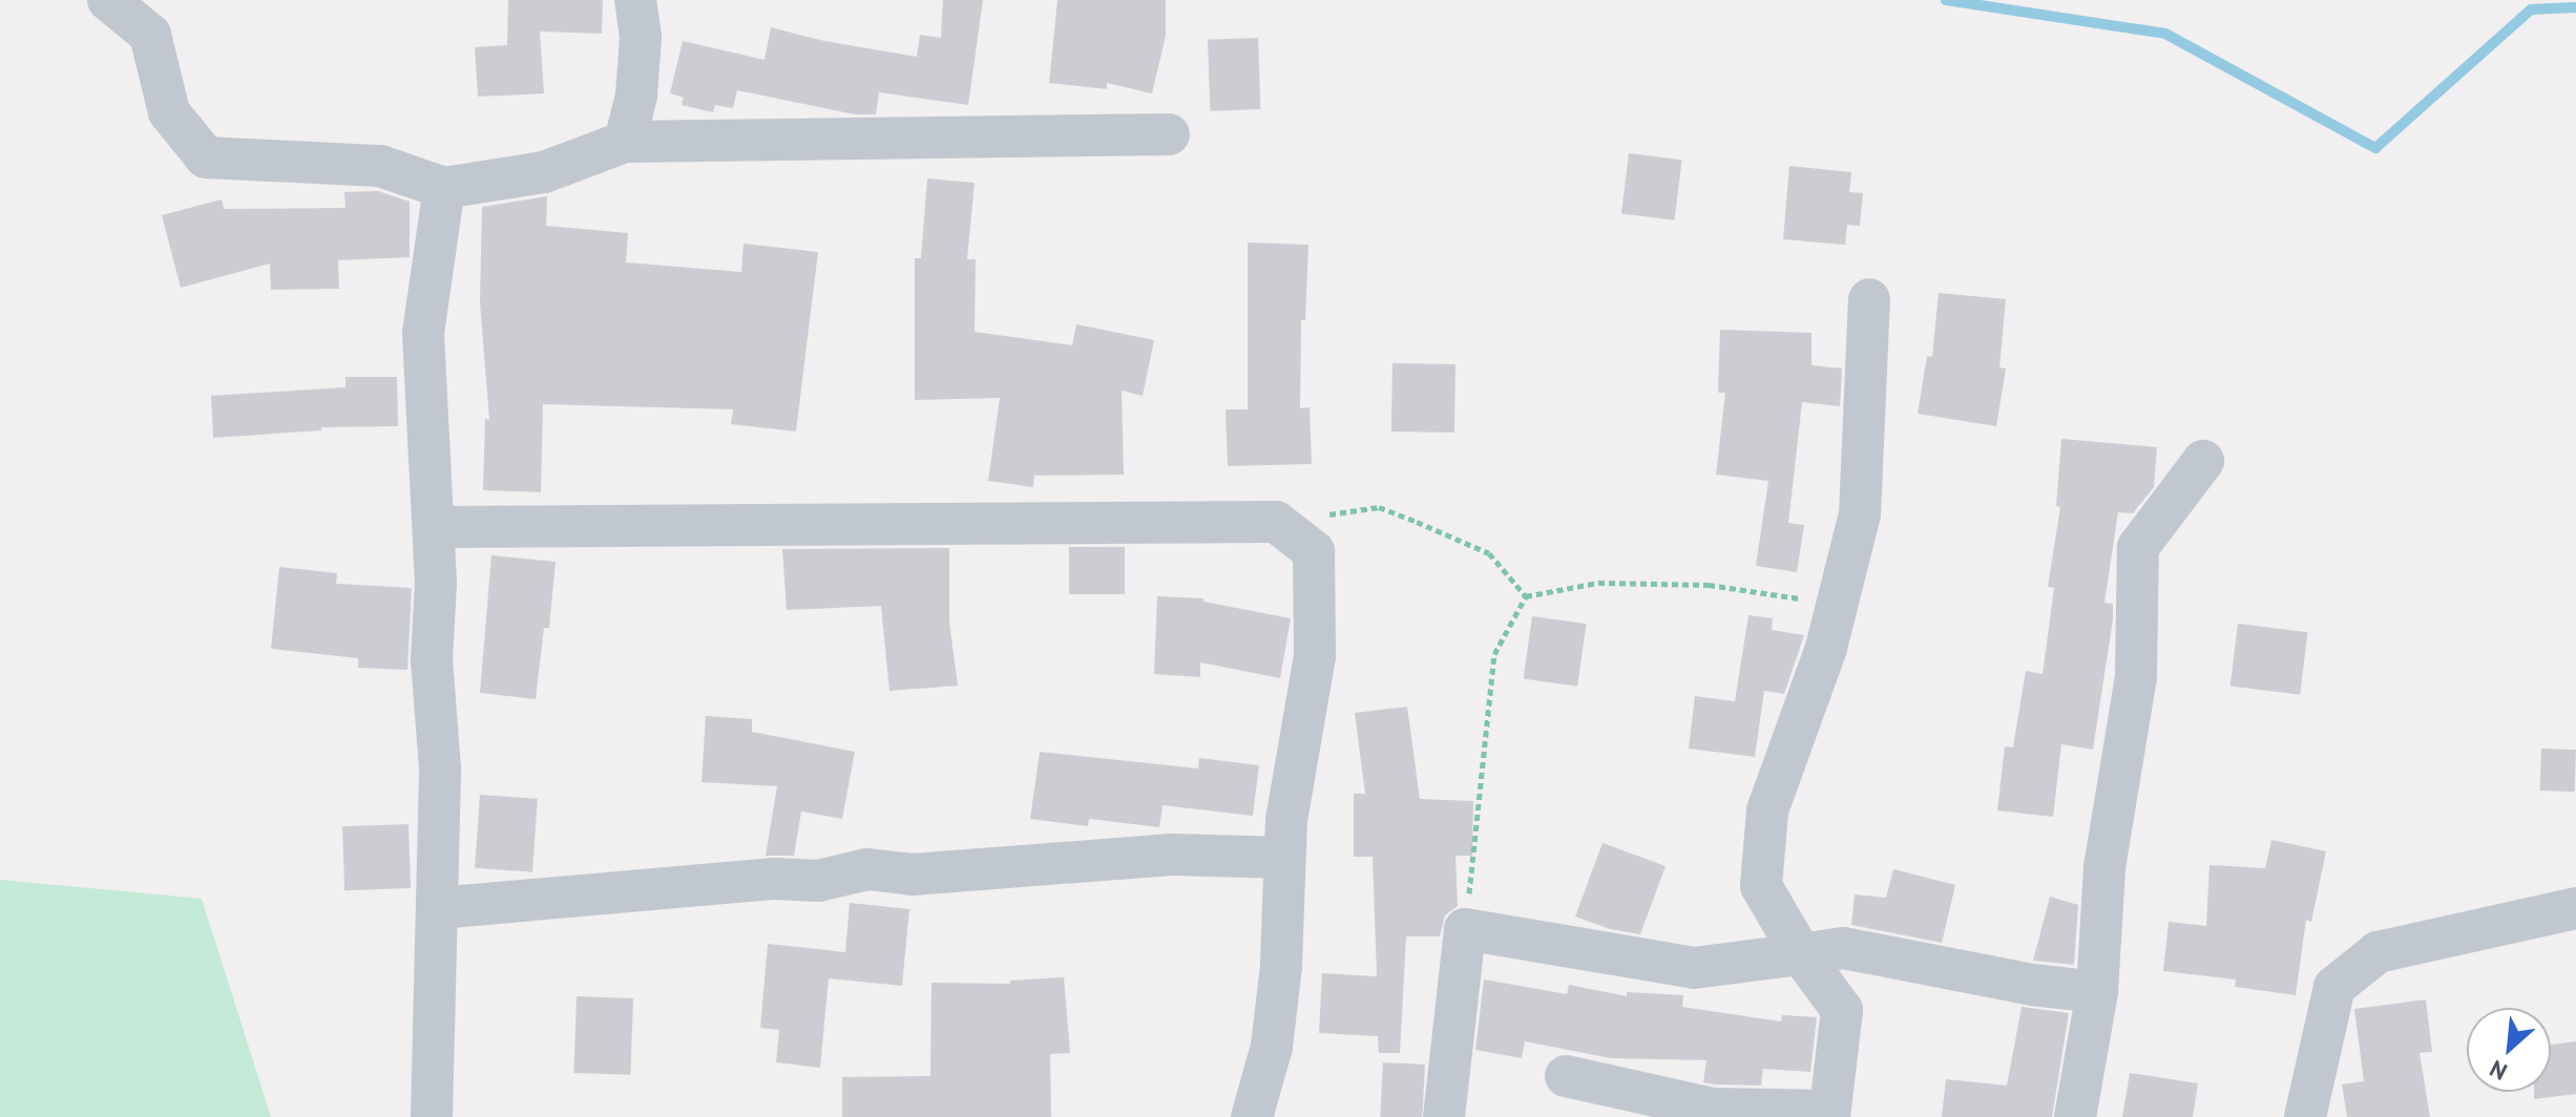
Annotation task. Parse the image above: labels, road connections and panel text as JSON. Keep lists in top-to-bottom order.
{
  "north": "bottom left"
}
